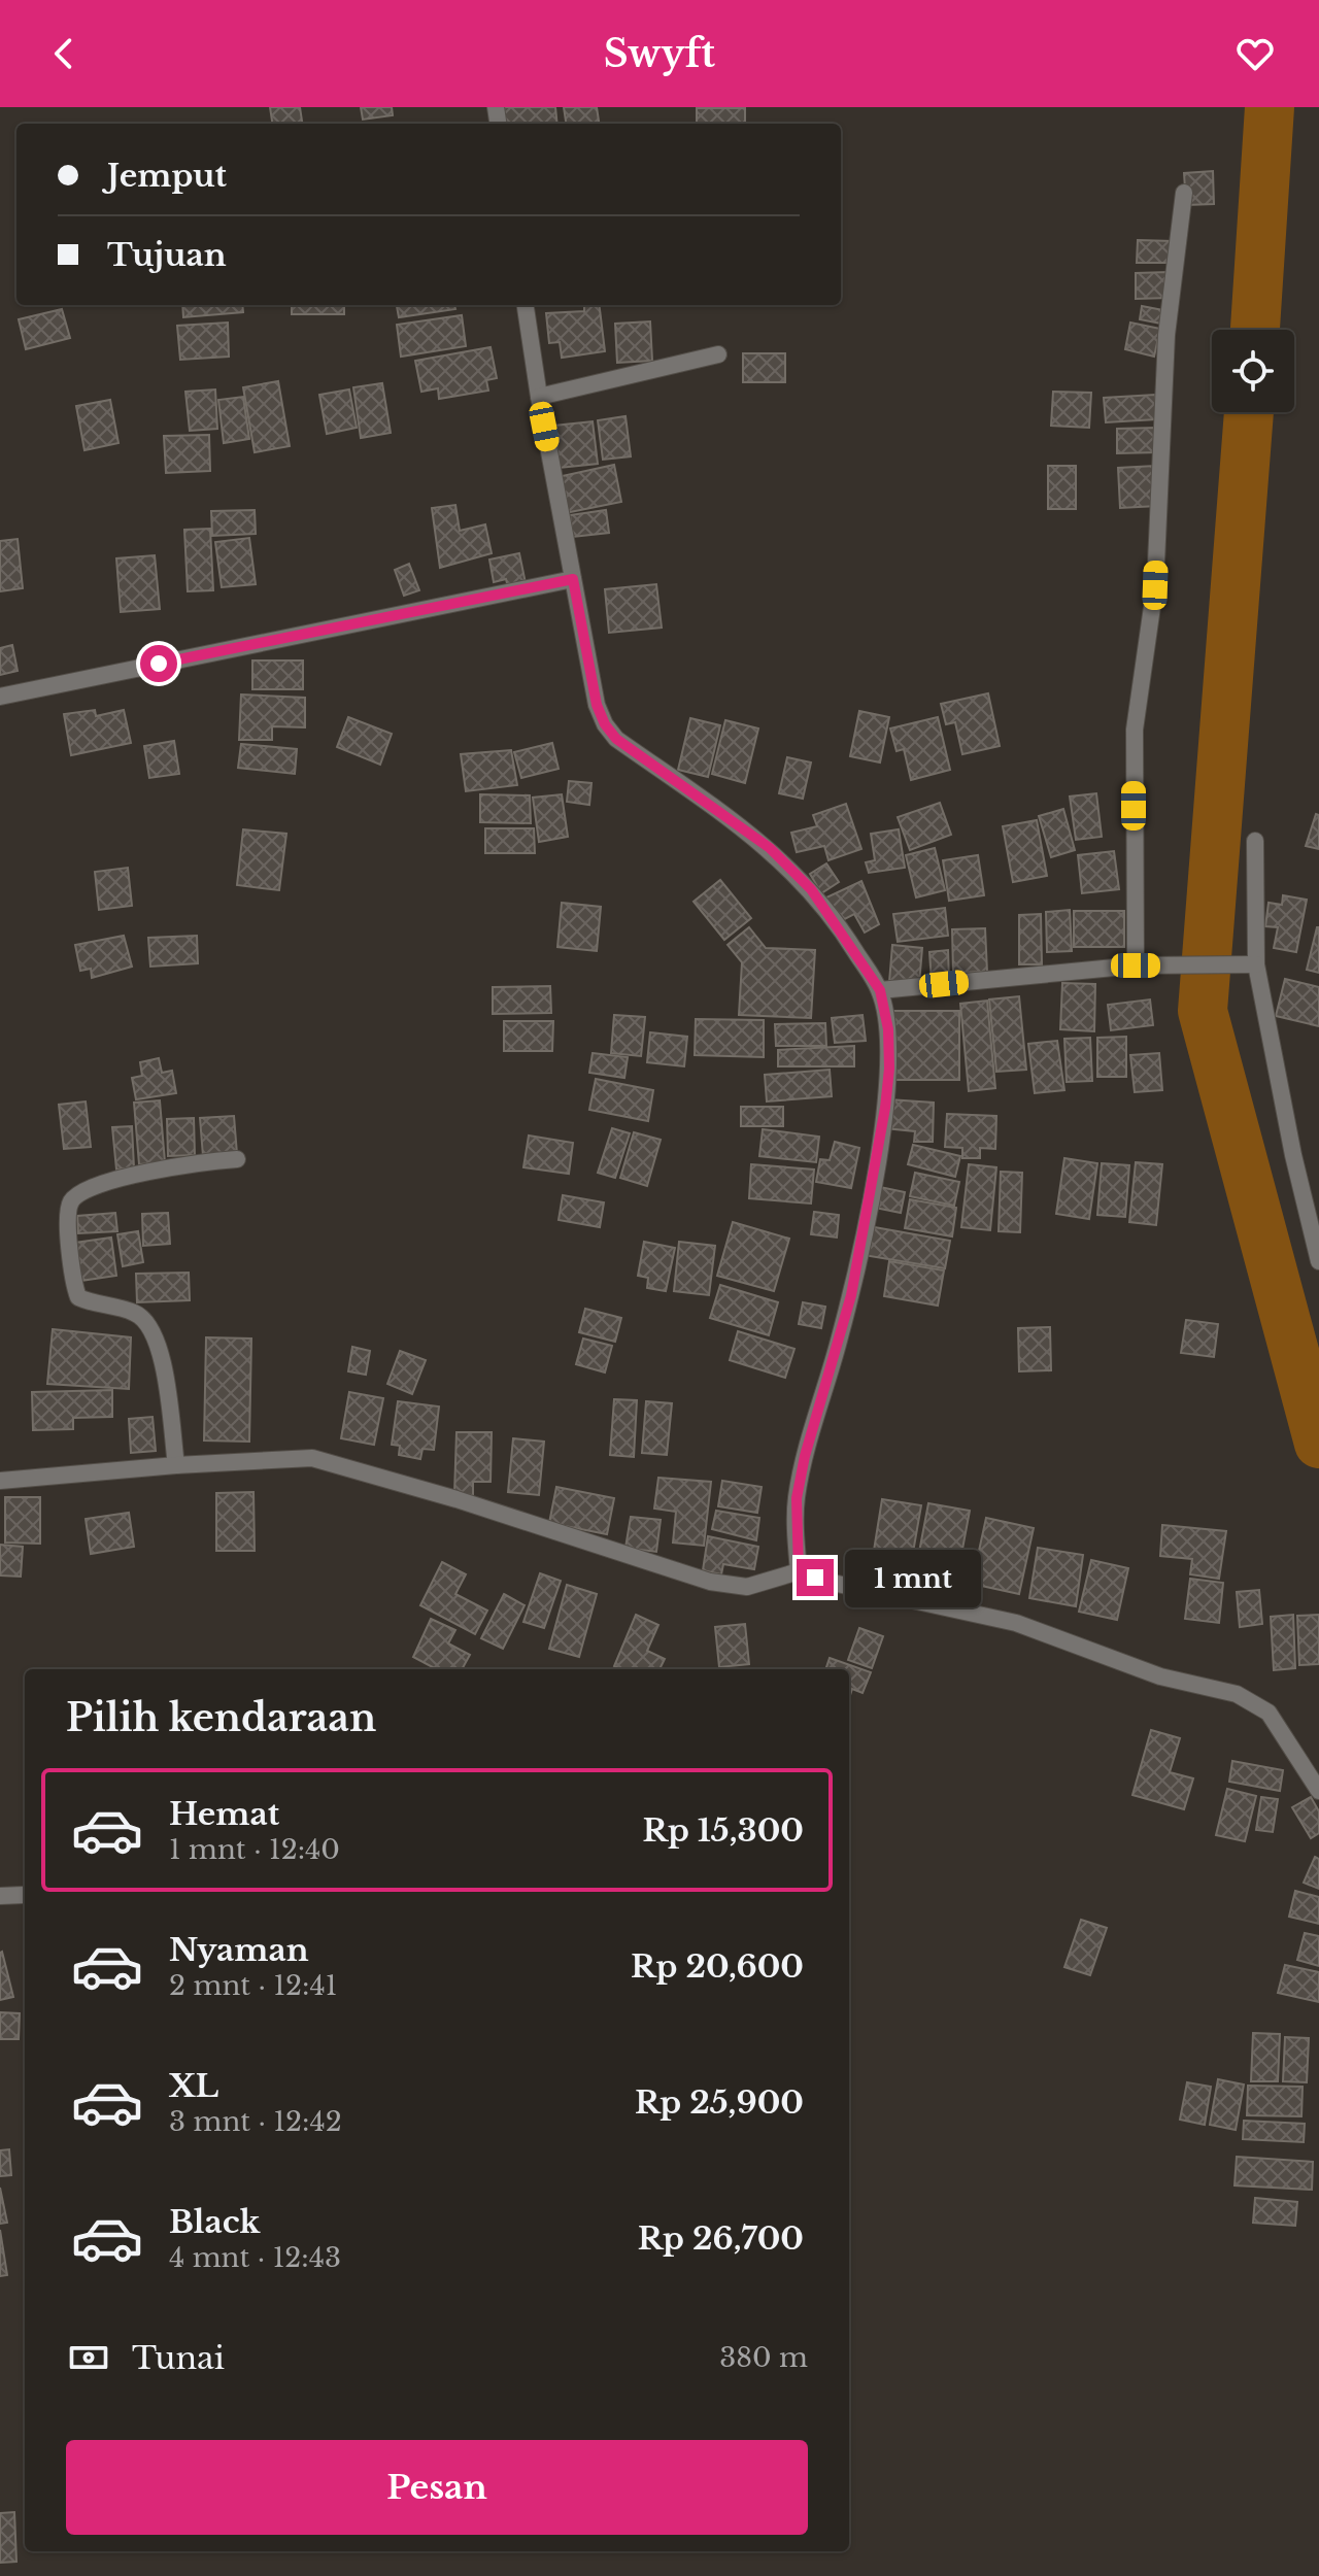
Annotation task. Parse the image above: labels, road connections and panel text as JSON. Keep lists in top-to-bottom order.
{
  "page": {
    "header": "Swyft",
    "banner": ["Jemput", "Tujuan"],
    "bubble": "1 mnt",
    "heading": "Pilih kendaraan",
    "list": [
      {
        "name": "Hemat",
        "note": "1 mnt · 12:40",
        "value": "Rp 15,300"
      },
      {
        "name": "Nyaman",
        "note": "2 mnt · 12:41",
        "value": "Rp 20,600"
      },
      {
        "name": "XL",
        "note": "3 mnt · 12:42",
        "value": "Rp 25,900"
      },
      {
        "name": "Black",
        "note": "4 mnt · 12:43",
        "value": "Rp 26,700"
      }
    ],
    "pay": ["Tunai", "380 m"],
    "buttons": "Pesan"
  }
}
